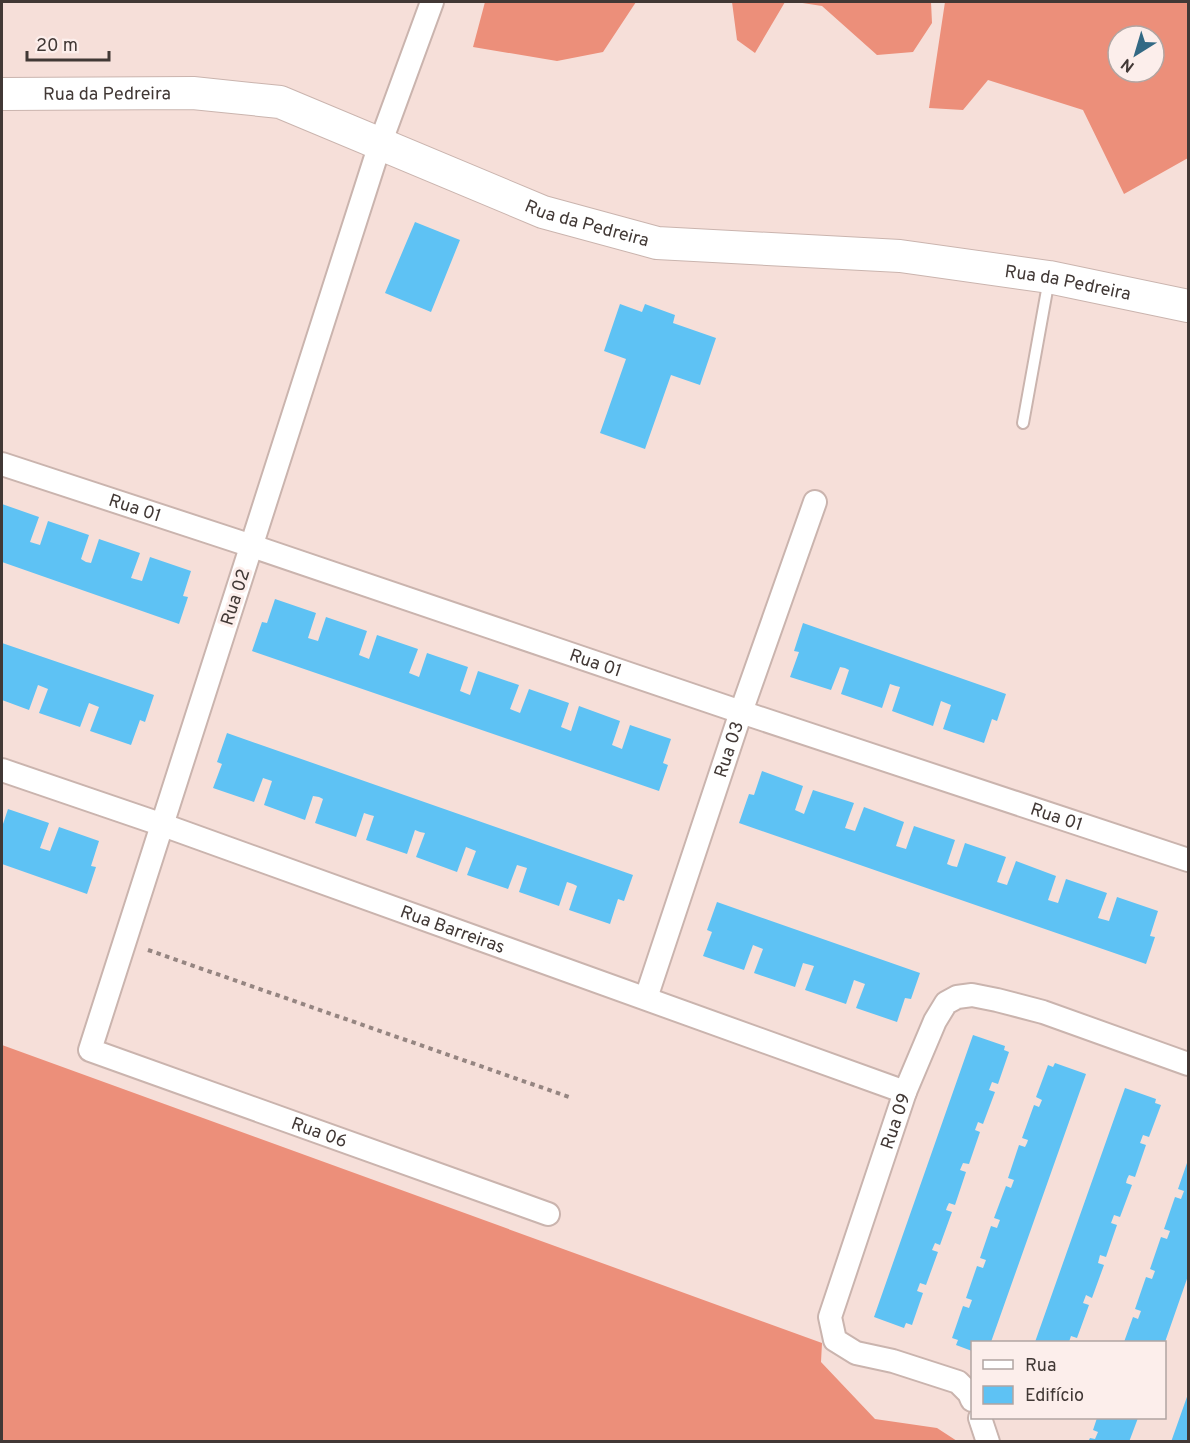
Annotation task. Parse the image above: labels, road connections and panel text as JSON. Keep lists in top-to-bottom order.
{
  "streets": {
    "street": [
      "Rua da Pedreira",
      "Rua 01",
      "Rua 02",
      "Rua 03",
      "Rua Barreiras",
      "Rua 09",
      "Rua 06"
    ]
  },
  "crossings": [
    ["Rua da Pedreira", "Rua 02"],
    ["Rua 01", "Rua 02"],
    ["Rua 01", "Rua 03"],
    ["Rua 02", "Rua Barreiras"],
    ["Rua 02", "Rua 06"],
    ["Rua 03", "Rua Barreiras"],
    ["Rua Barreiras", "Rua 09"]
  ],
  "legend": ["Rua", "Edifício"],
  "scale_bar": "20 m",
  "north": "bottom left"
}
